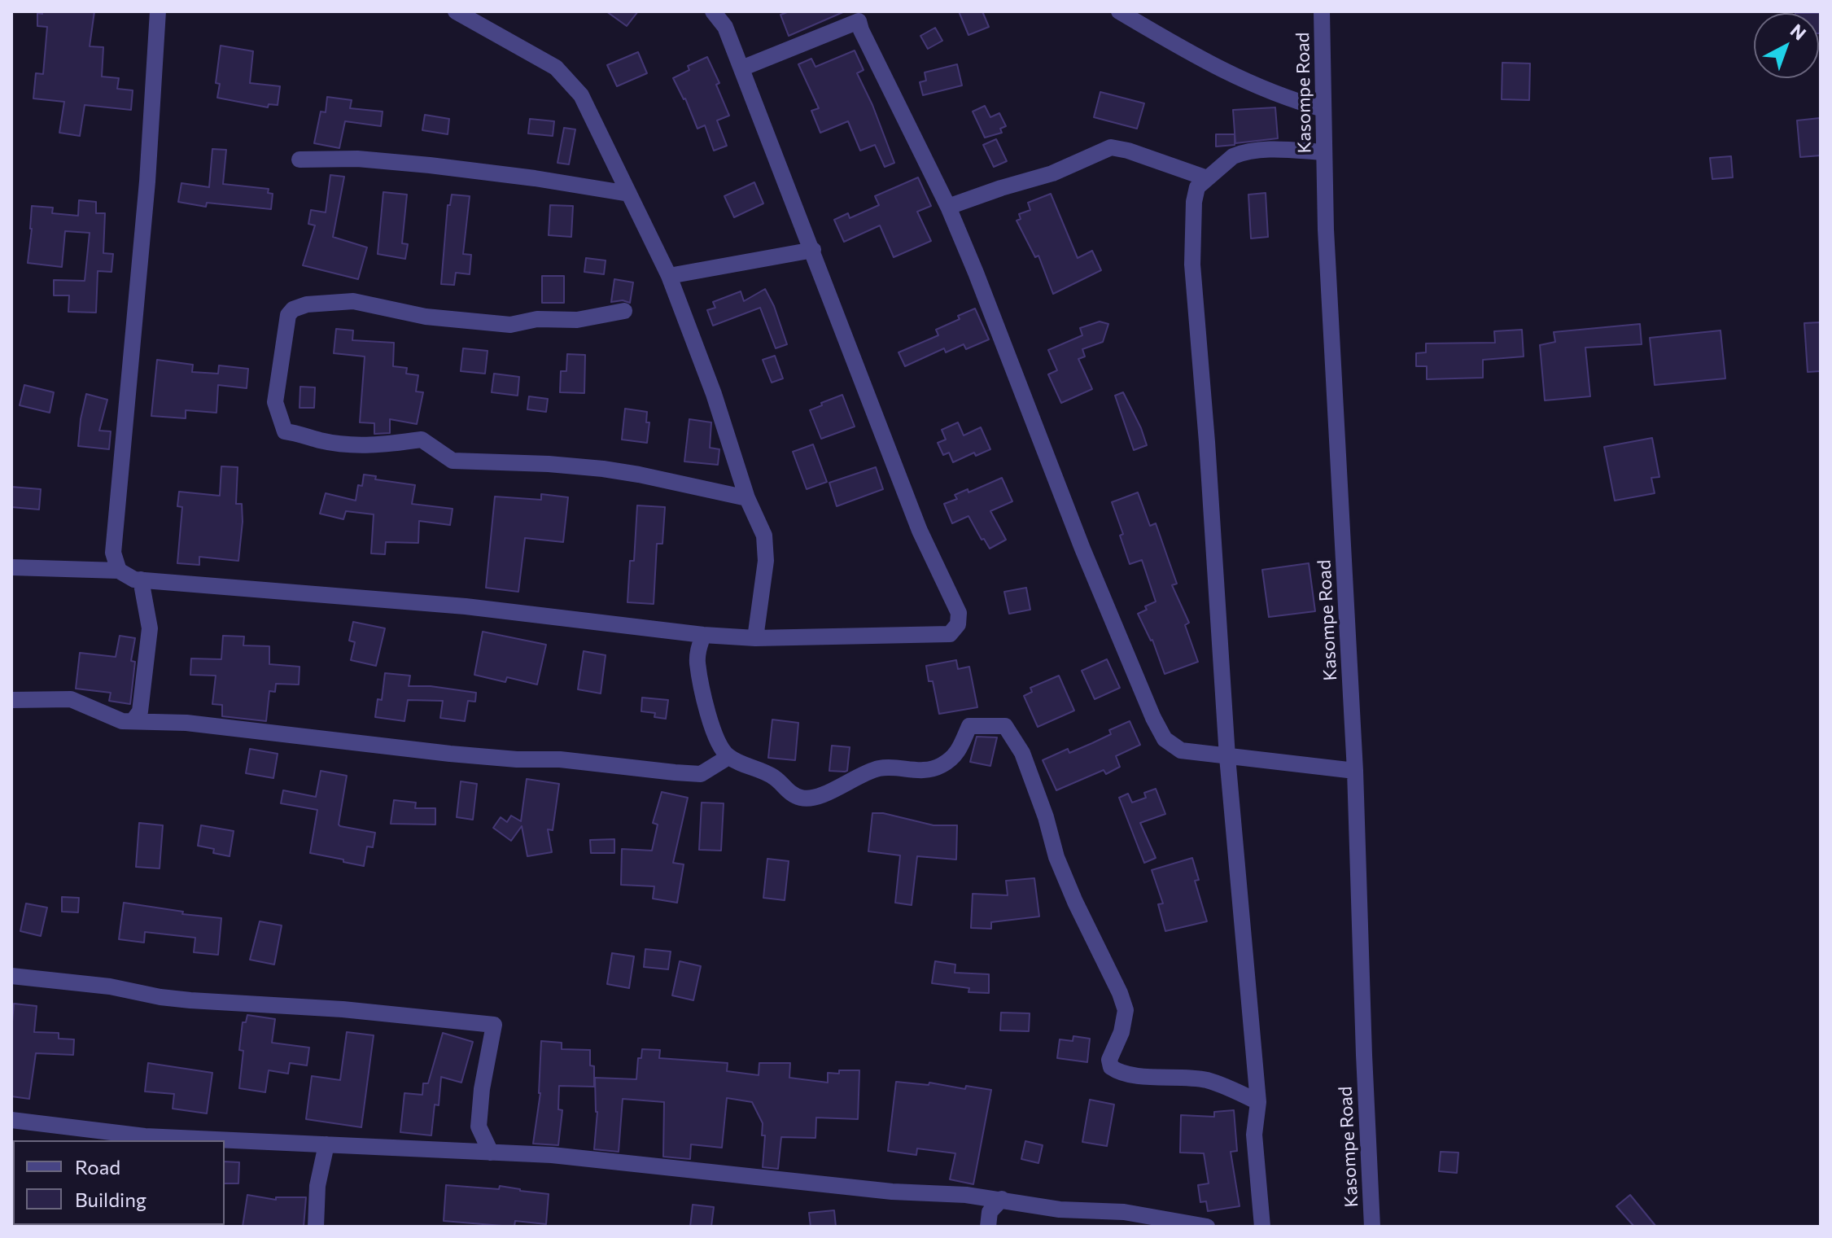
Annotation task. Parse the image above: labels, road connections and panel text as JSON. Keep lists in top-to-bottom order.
{
  "streets": {
    "street": ["Kasompe Road"]
  },
  "legend": ["Road", "Building"],
  "north": "top right"
}
